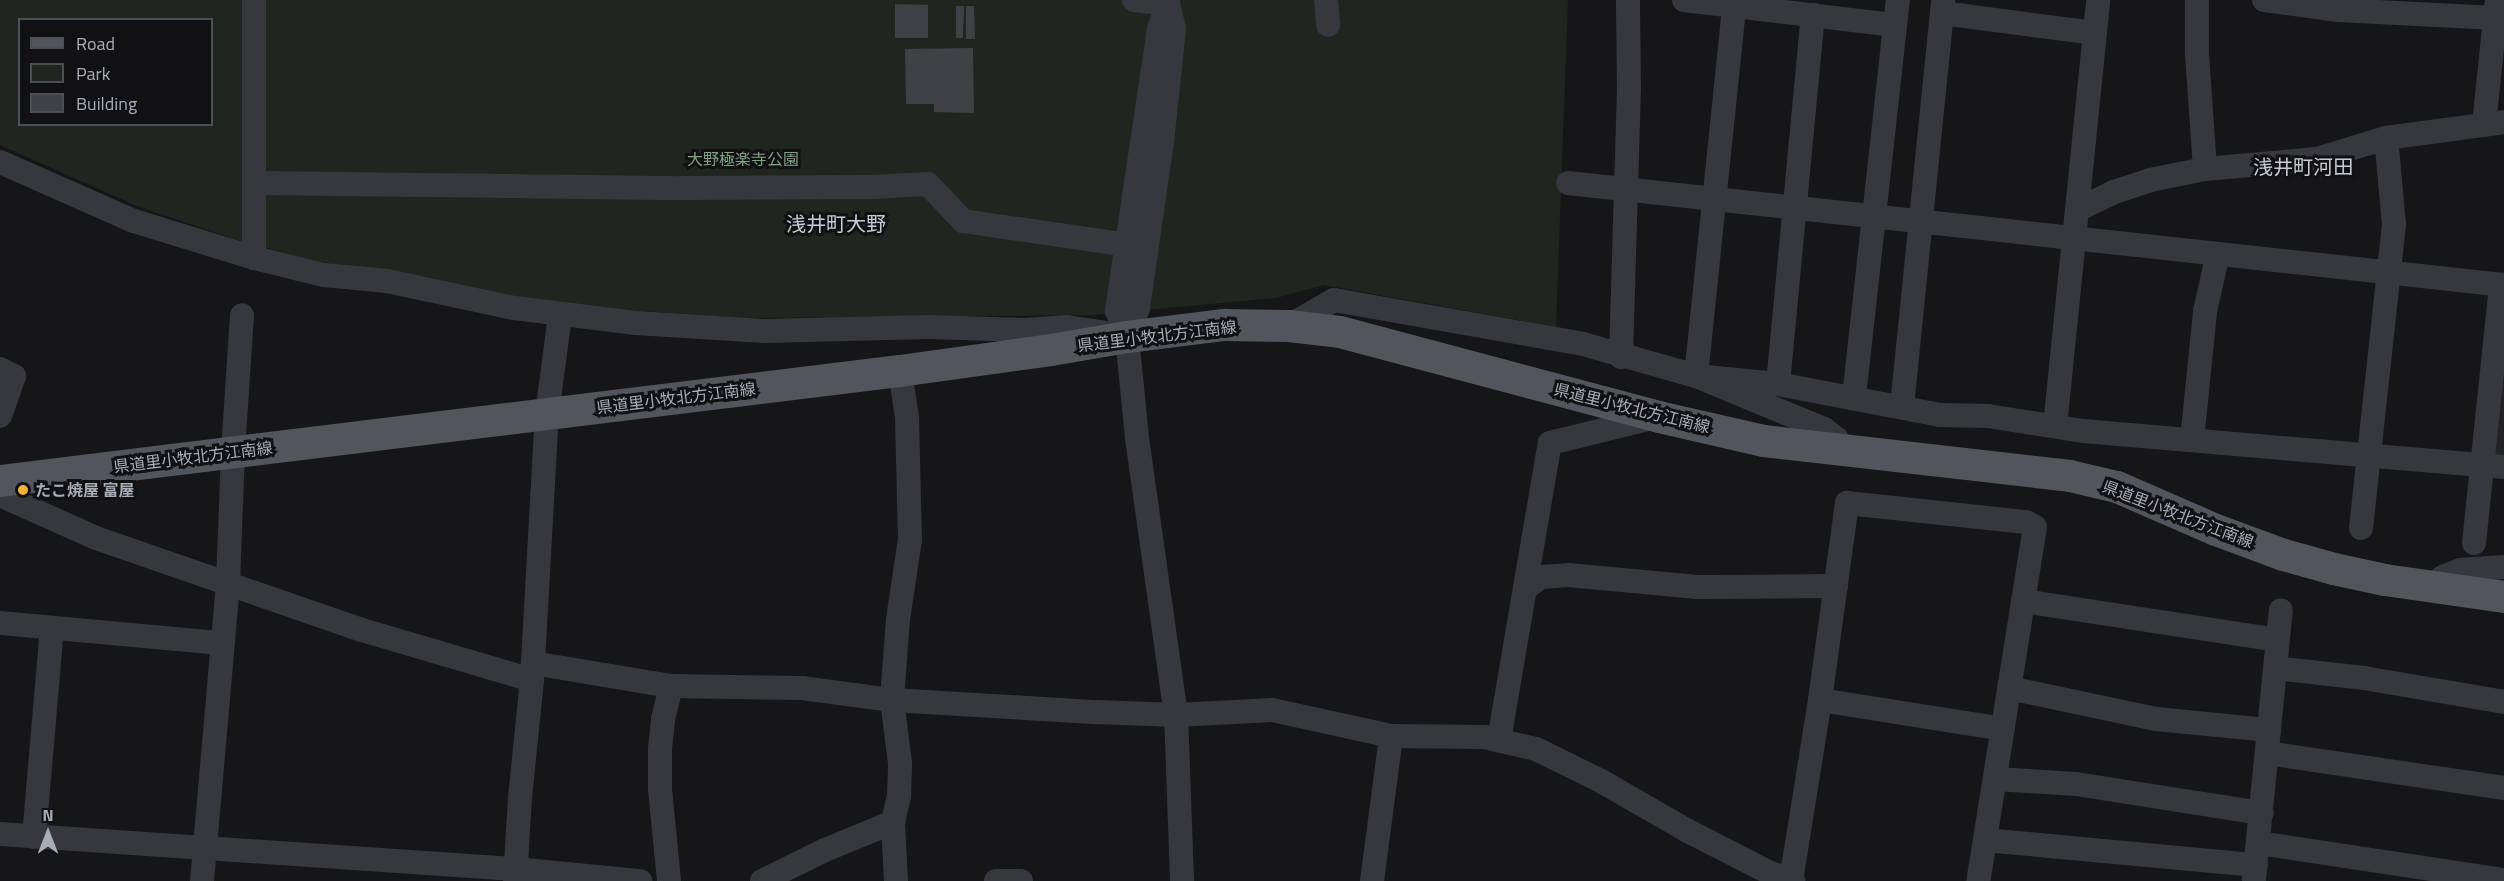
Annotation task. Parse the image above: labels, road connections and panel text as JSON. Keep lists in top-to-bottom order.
{
  "streets": {
    "main road": ["県道里小牧北方江南線"]
  },
  "districts": ["浅井町河田", "浅井町大野"],
  "parks": ["大野極楽寺公園"],
  "places": ["たこ焼屋 富屋"],
  "legend": ["Road", "Park", "Building"],
  "north": "top"
}
